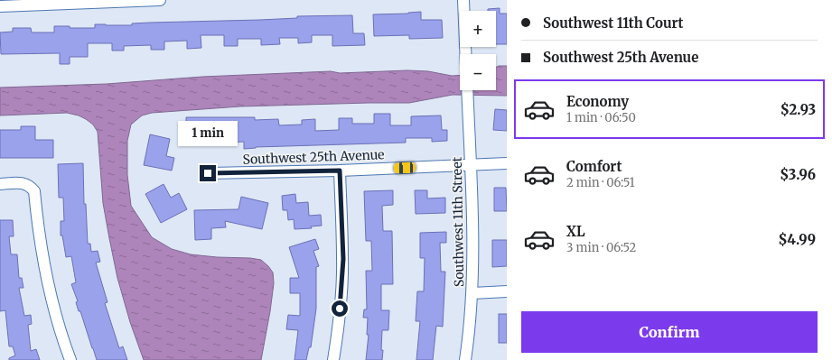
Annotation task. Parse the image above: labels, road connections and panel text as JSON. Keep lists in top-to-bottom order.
{
  "streets": {
    "street": ["Southwest 25th Avenue", "Southwest 11th Street"]
  },
  "crossings": [
    ["Southwest 25th Avenue", "Southwest 11th Street"]
  ],
  "page": {
    "banner": ["Southwest 11th Court", "Southwest 25th Avenue"],
    "map_buttons": ["+", "−"],
    "list": [
      {
        "name": "Economy",
        "note": "1 min · 06:50",
        "value": "$2.93"
      },
      {
        "name": "Comfort",
        "note": "2 min · 06:51",
        "value": "$3.96"
      },
      {
        "name": "XL",
        "note": "3 min · 06:52",
        "value": "$4.99"
      }
    ],
    "bubble": "1 min",
    "buttons": "Confirm"
  }
}
